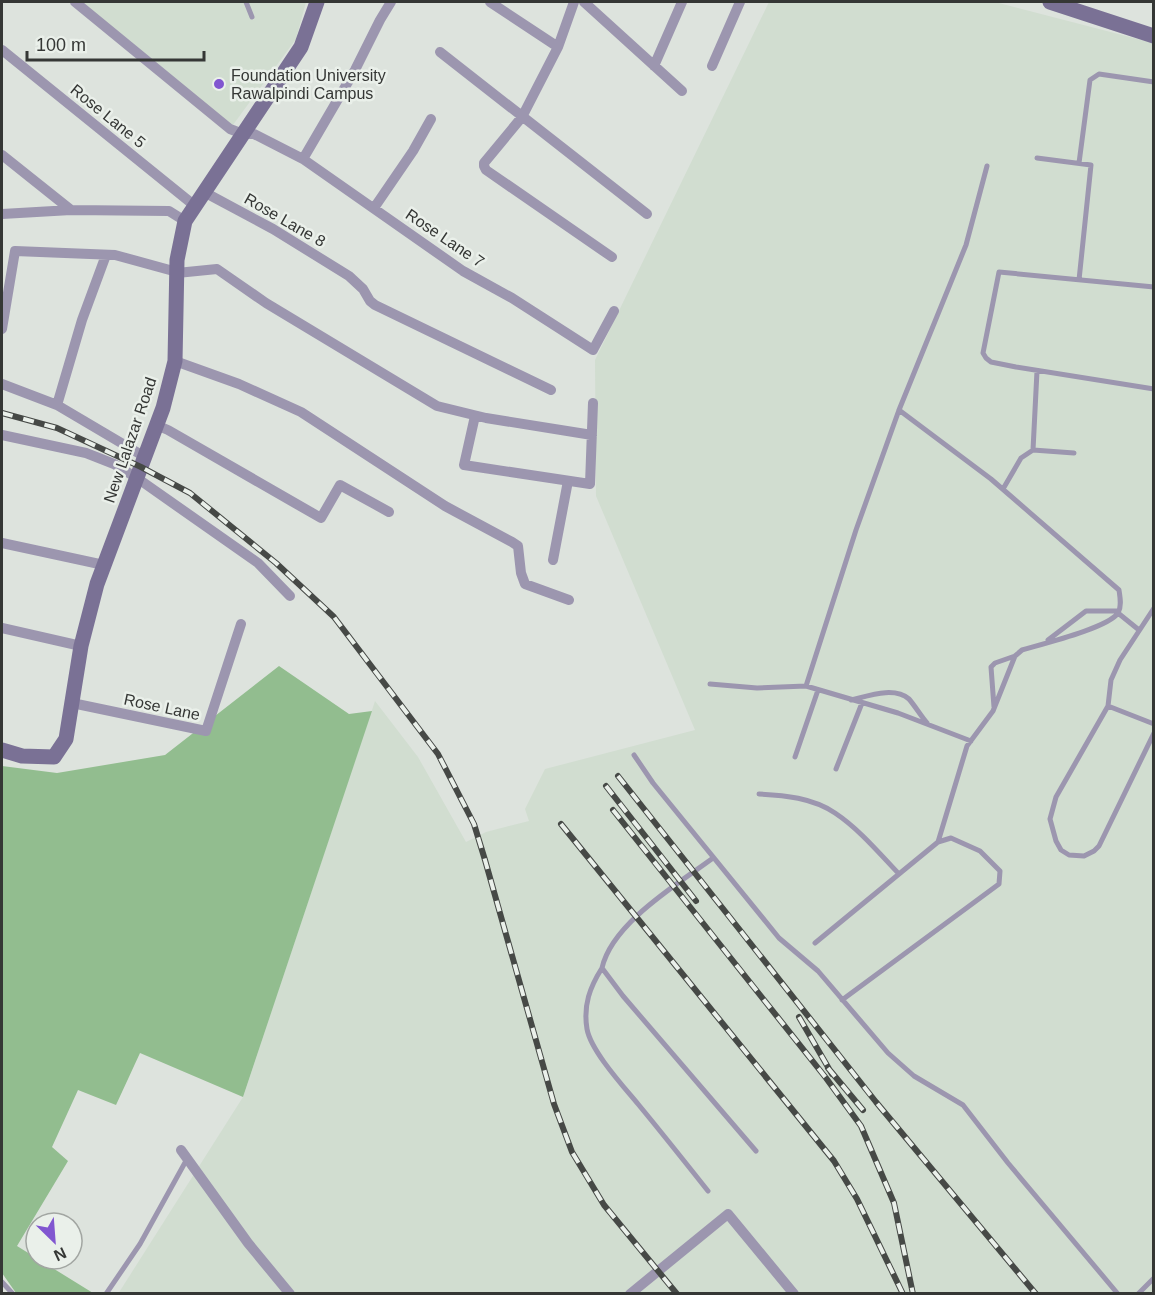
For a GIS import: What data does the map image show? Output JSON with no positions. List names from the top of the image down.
{
  "streets": {
    "street": [
      "Rose Lane 5",
      "Rose Lane 8",
      "Rose Lane 7",
      "New Lalazar Road",
      "Rose Lane"
    ]
  },
  "crossings": [
    ["Rose Lane 5", "New Lalazar Road"],
    ["Rose Lane 8", "New Lalazar Road"],
    ["Rose Lane 7", "New Lalazar Road"],
    ["New Lalazar Road", "Rose Lane"]
  ],
  "places": ["Foundation University Rawalpindi Campus"],
  "scale_bar": "100 m",
  "north": "bottom right"
}
